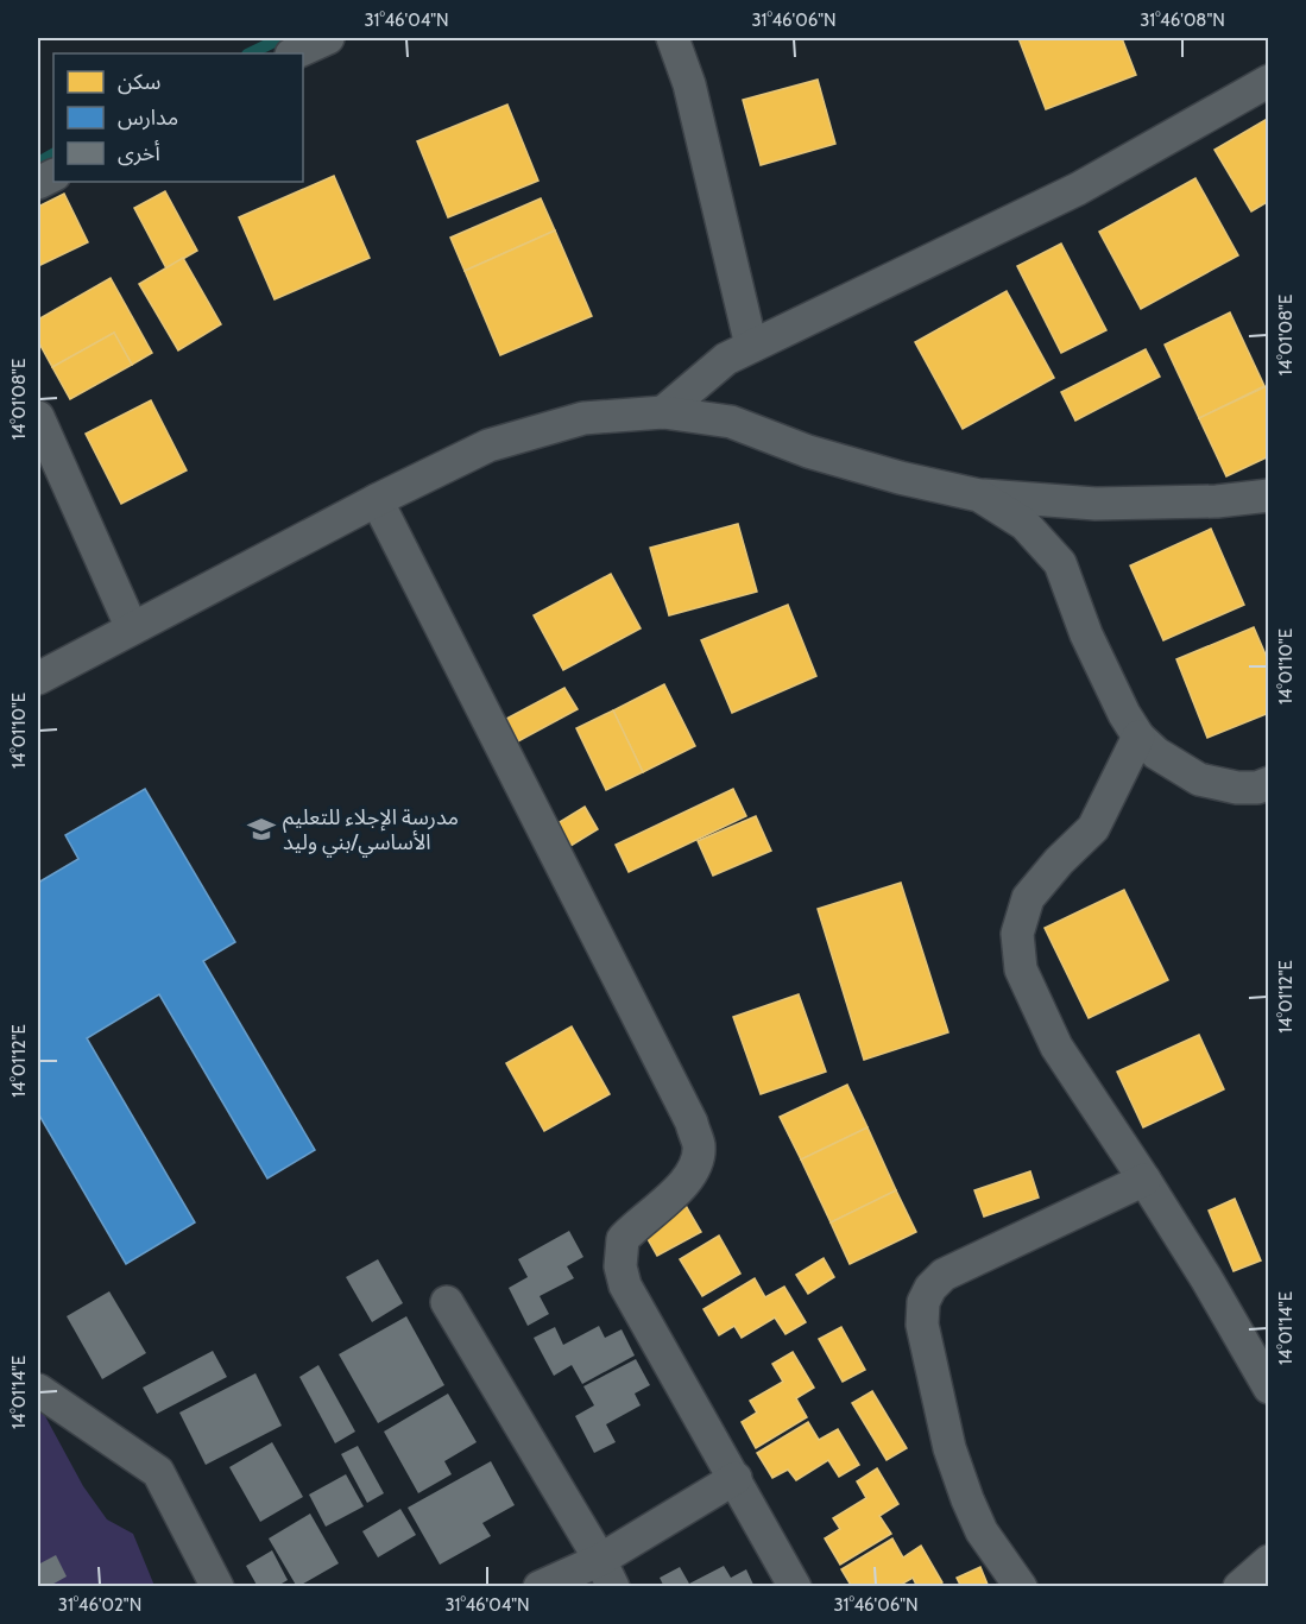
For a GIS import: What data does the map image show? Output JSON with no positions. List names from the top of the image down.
{
  "places": {
    "school or university": ["مدرسة الإجلاء للتعليم الأساسي/بني وليد"]
  },
  "legend": ["سكن", "مدارس", "أخرى"],
  "coordinates": [
    "31°46'04\"N",
    "31°46'06\"N",
    "31°46'08\"N",
    "14°01'08\"E",
    "14°01'10\"E",
    "14°01'12\"E",
    "14°01'14\"E",
    "31°46'02\"N"
  ]
}
